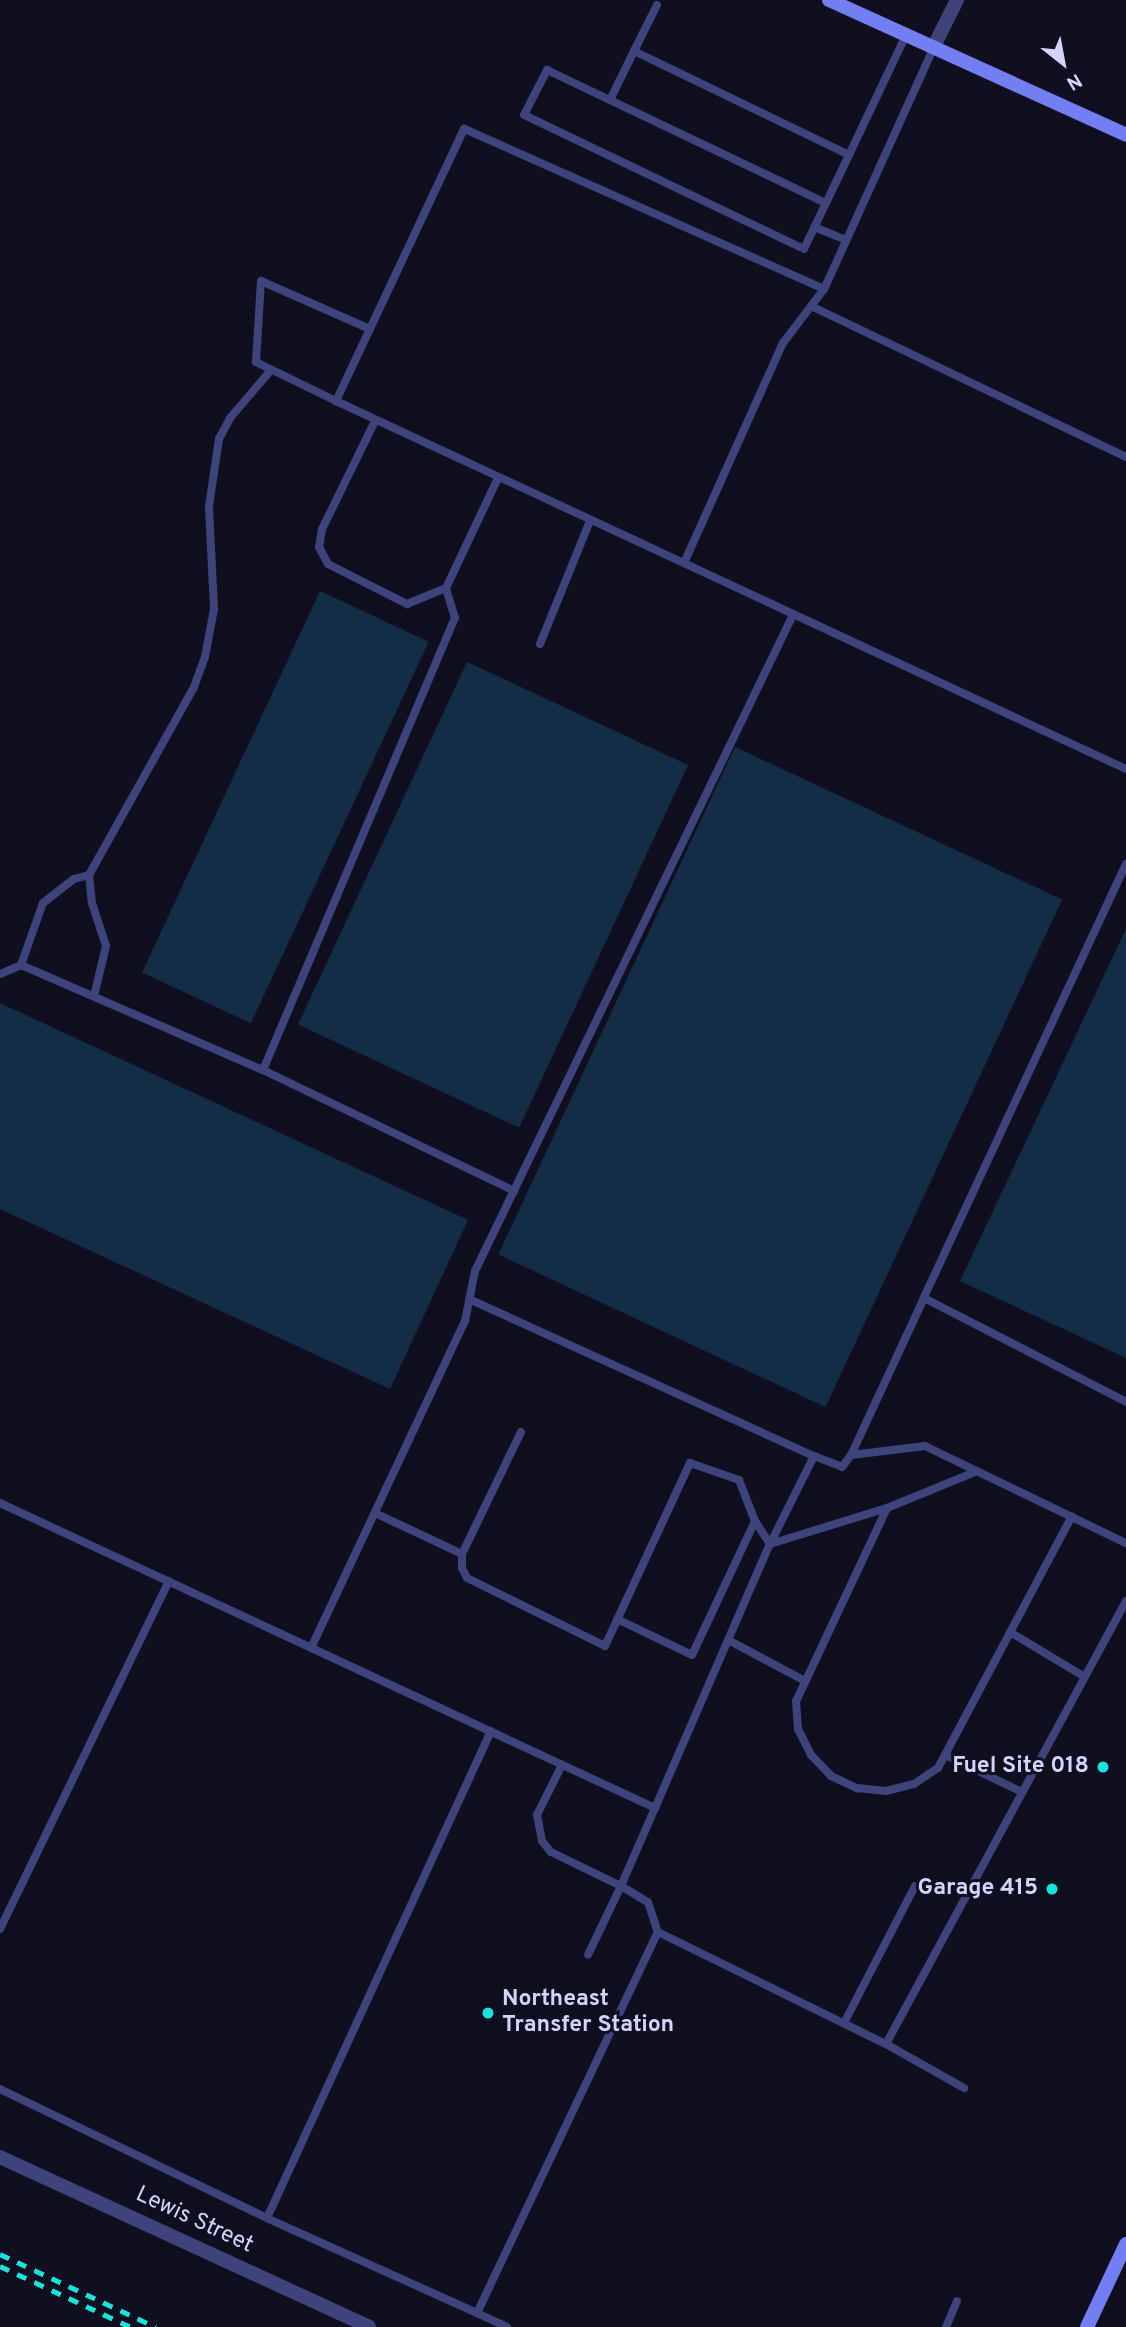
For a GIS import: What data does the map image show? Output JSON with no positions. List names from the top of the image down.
{
  "streets": {
    "street": ["Lewis Street"]
  },
  "places": ["Fuel Site 018", "Garage 415", "Northeast Transfer Station"],
  "north": "bottom right"
}
